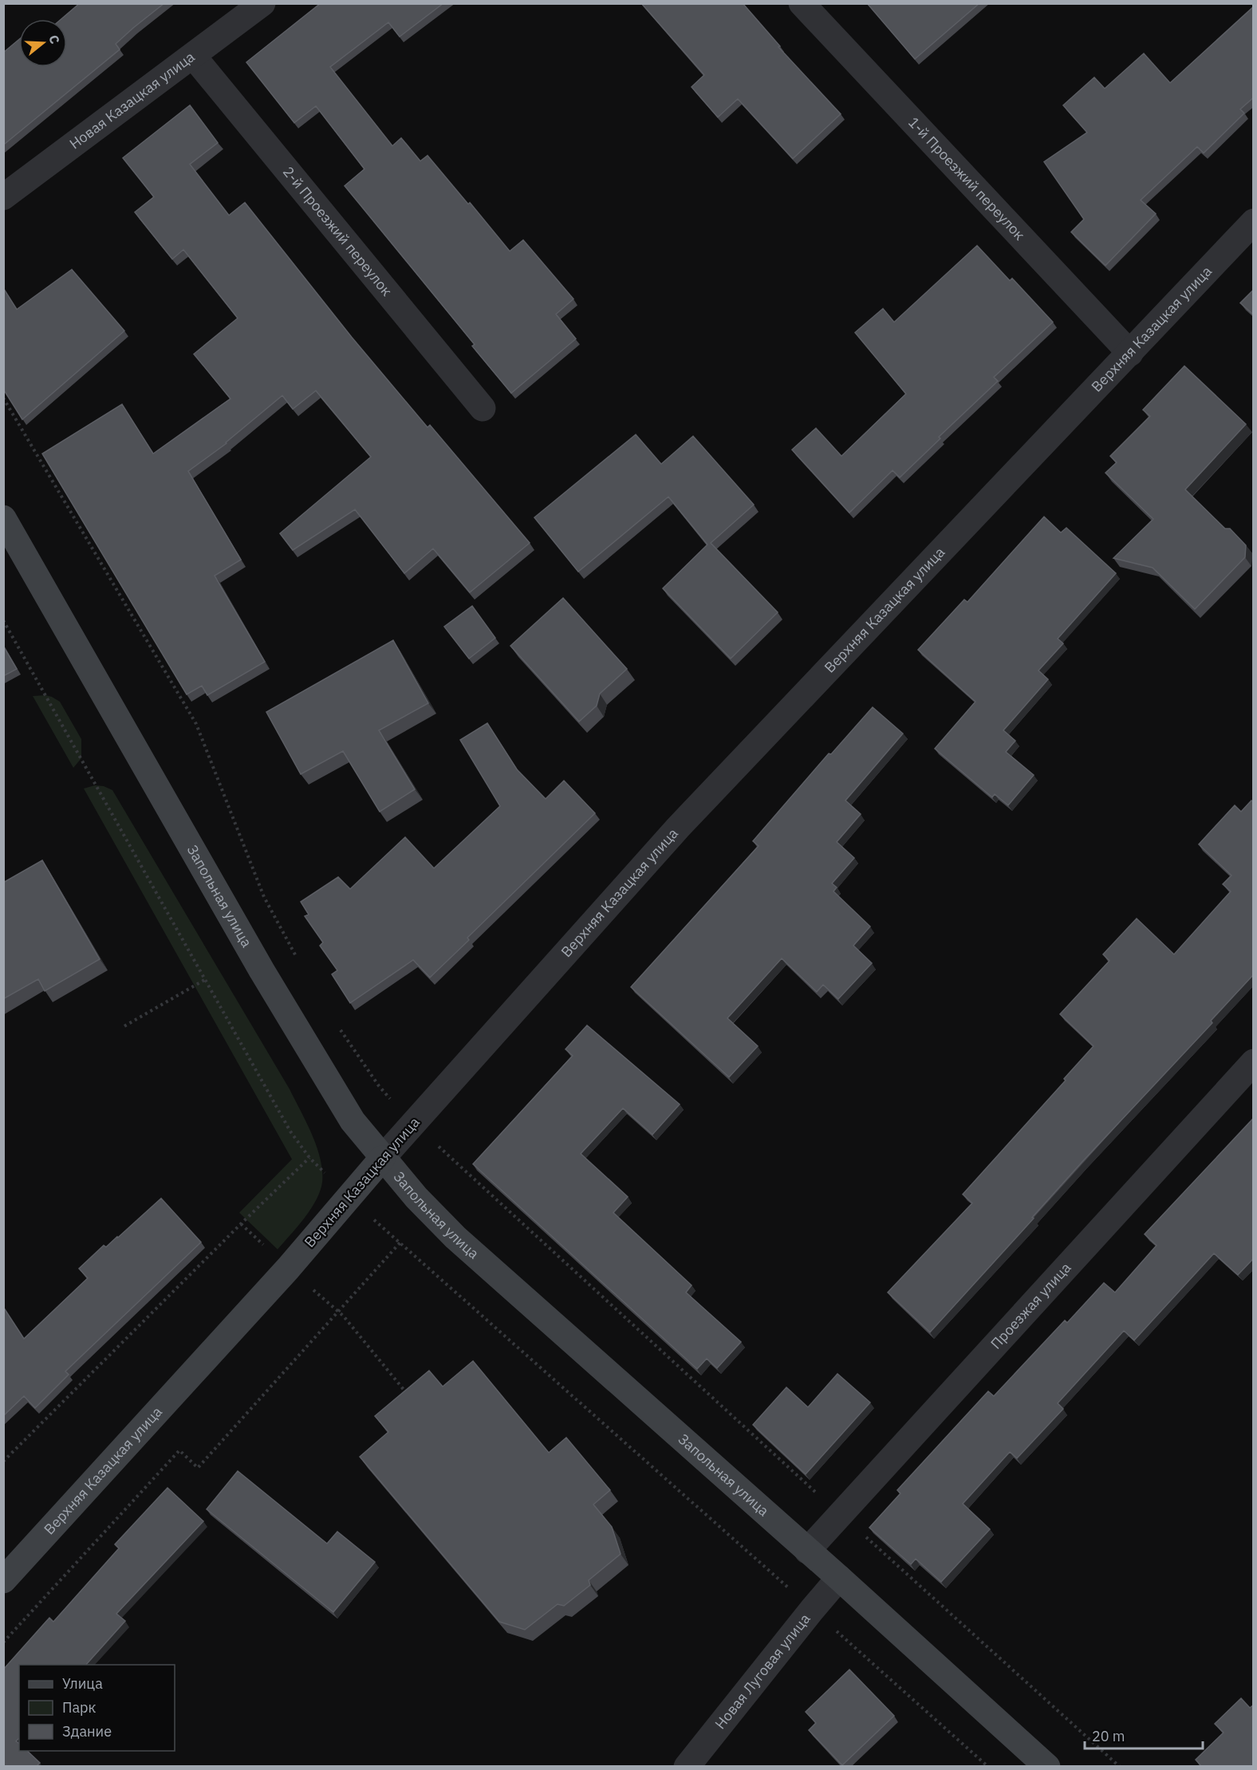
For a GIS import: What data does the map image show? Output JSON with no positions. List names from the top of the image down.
{
  "streets": {
    "main road": ["Верхняя Казацкая улица", "Запольная улица"],
    "street": [
      "Новая Казацкая улица",
      "1-й Проезжий переулок",
      "2-й Проезжий переулок",
      "Проезжая улица",
      "Новая Луговая улица"
    ]
  },
  "crossings": [
    ["Новая Казацкая улица", "2-й Проезжий переулок"],
    ["1-й Проезжий переулок", "Верхняя Казацкая улица"],
    ["Верхняя Казацкая улица", "Запольная улица"],
    ["Запольная улица", "Проезжая улица"],
    ["Запольная улица", "Новая Луговая улица"]
  ],
  "legend": ["Улица", "Парк", "Здание"],
  "scale_bar": "20 m",
  "north": "right"
}
